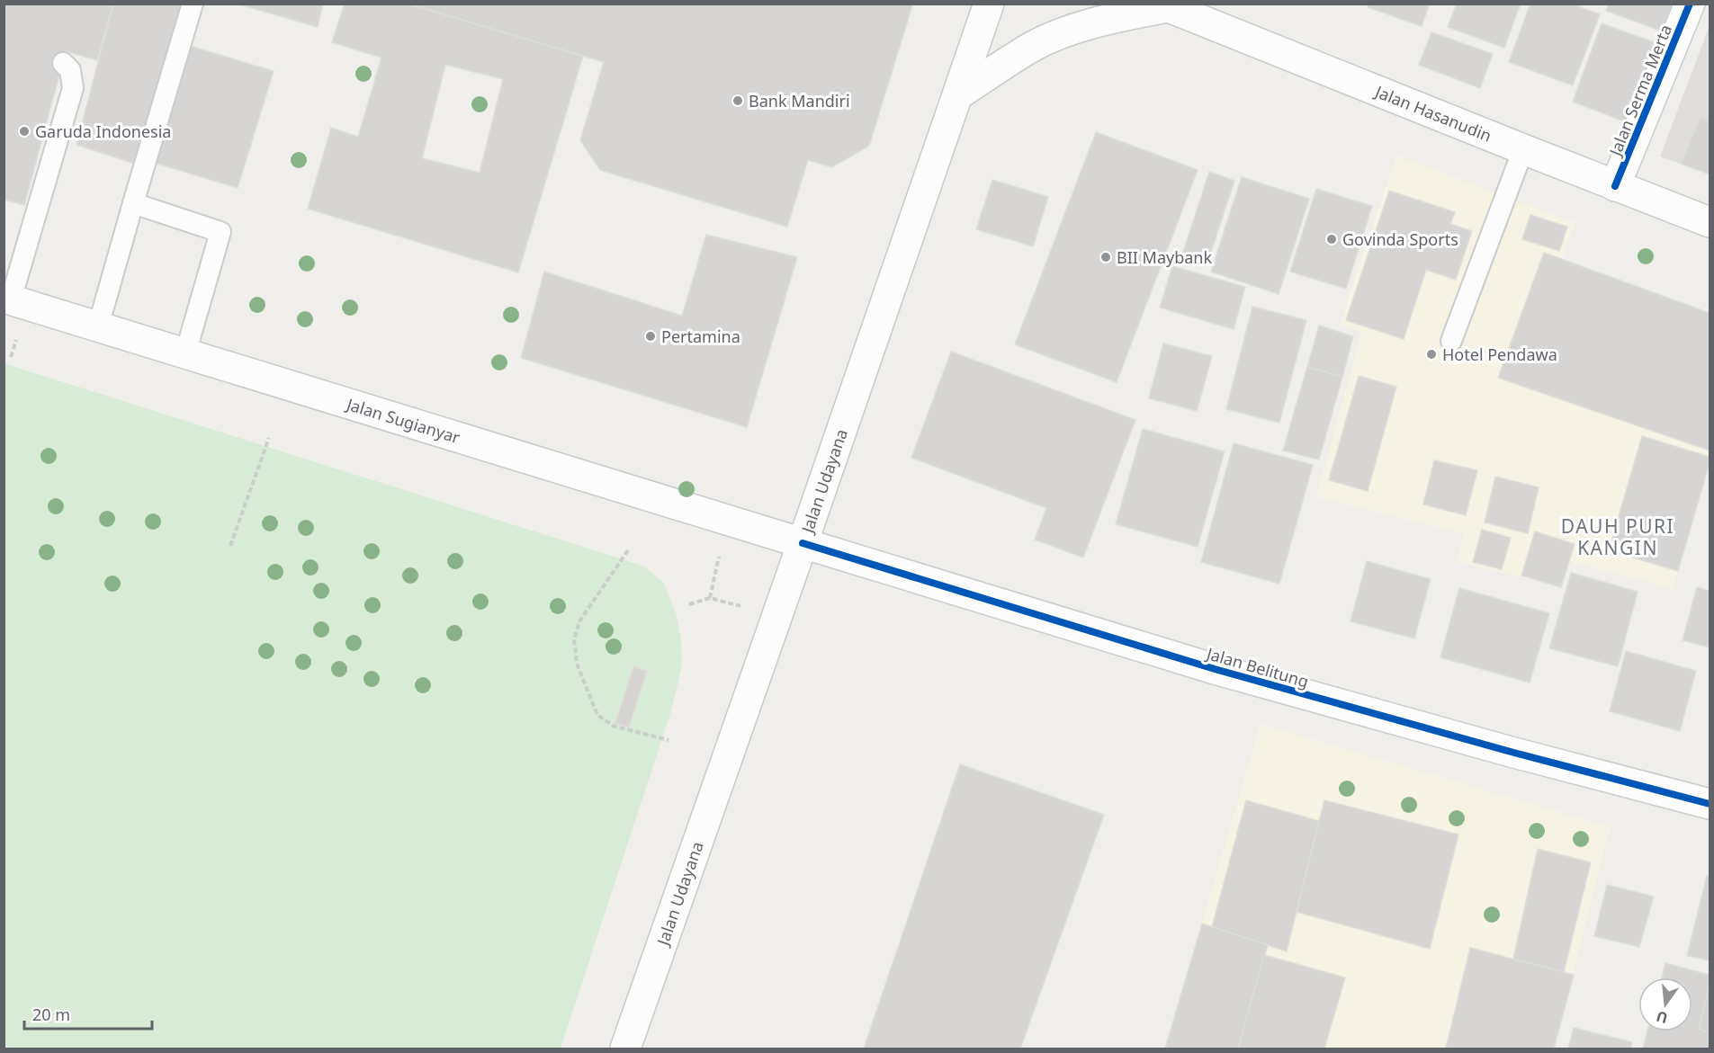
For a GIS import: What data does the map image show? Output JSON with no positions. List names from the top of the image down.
{
  "streets": {
    "main road": [
      "Jalan Serma Merta",
      "Jalan Hasanudin",
      "Jalan Sugianyar",
      "Jalan Udayana",
      "Jalan Belitung"
    ]
  },
  "crossings": [
    ["Jalan Serma Merta", "Jalan Hasanudin"],
    ["Jalan Sugianyar", "Jalan Udayana"],
    ["Jalan Sugianyar", "Jalan Belitung"],
    ["Jalan Udayana", "Jalan Belitung"]
  ],
  "districts": ["DAUH PURI KANGIN"],
  "places": [
    "Bank Mandiri",
    "Garuda Indonesia",
    "Govinda Sports",
    "BII Maybank",
    "Pertamina",
    "Hotel Pendawa"
  ],
  "scale_bar": "20 m",
  "north": "bottom"
}
